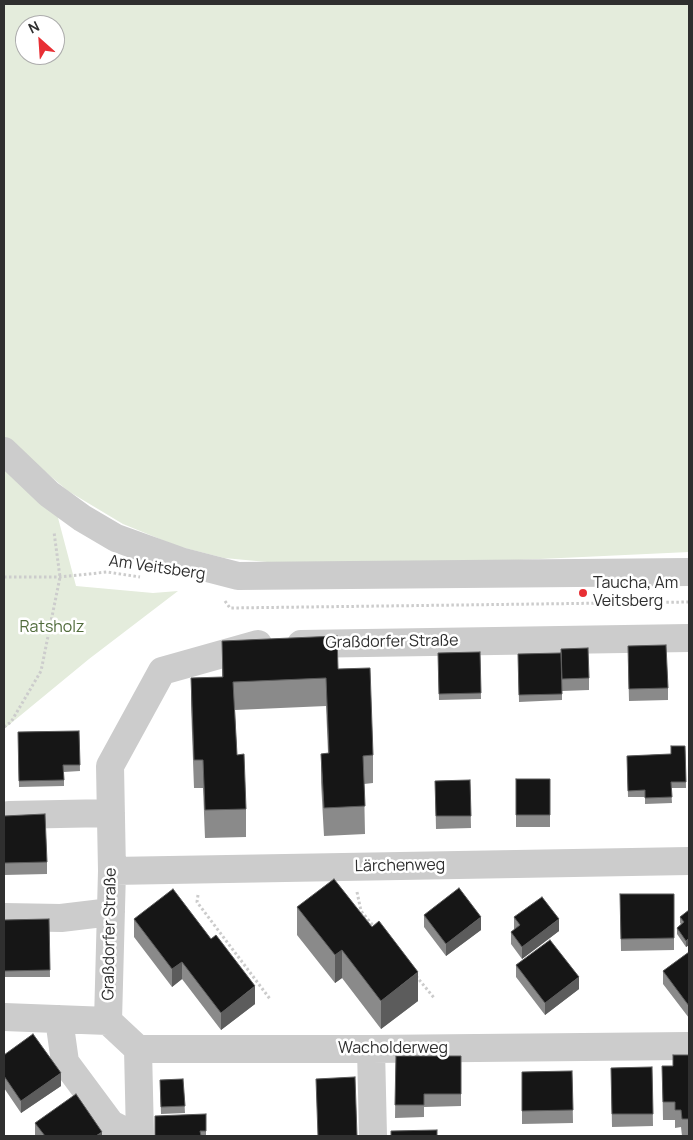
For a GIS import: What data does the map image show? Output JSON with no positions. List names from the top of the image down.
{
  "streets": {
    "street": ["Graßdorfer Straße", "Lärchenweg", "Wacholderweg"],
    "path": ["Am Veitsberg"]
  },
  "crossings": [
    ["Graßdorfer Straße", "Lärchenweg"]
  ],
  "parks": ["Ratsholz"],
  "places": ["Taucha, Am Veitsberg"],
  "north": "top left"
}
